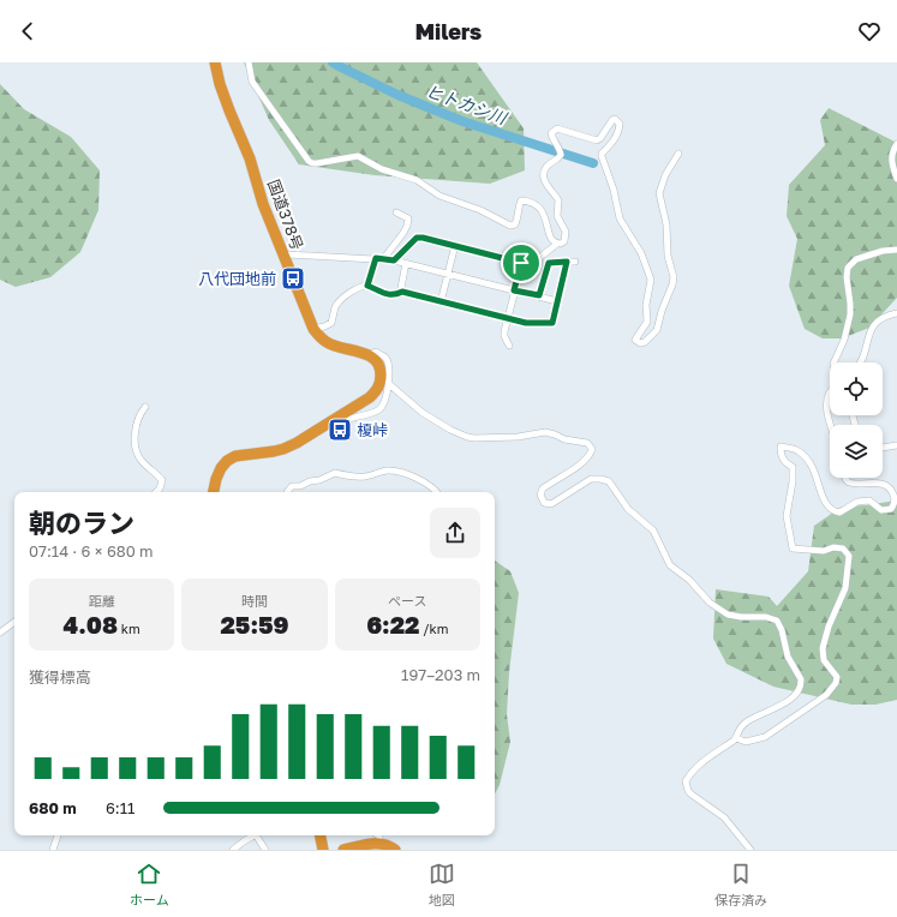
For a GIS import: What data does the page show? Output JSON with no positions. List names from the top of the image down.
{
  "streets": {
    "highway": ["国道378号"]
  },
  "water": ["ヒトカシ川"],
  "places": {
    "bus stop": ["八代団地前", "榎峠"]
  },
  "page": {
    "header": "Milers",
    "heading": ["朝のラン", "07:14 · 6 × 680 m"],
    "stats": [
      ["距離", "4.08 km"],
      ["時間", "25:59"],
      ["ペース", "6:22 /km"]
    ],
    "chart": ["獲得標高", "197–203 m"],
    "list": [
      {
        "name": "680 m",
        "note": "6:11"
      }
    ],
    "tabs": ["ホーム", "地図", "保存済み"]
  }
}
